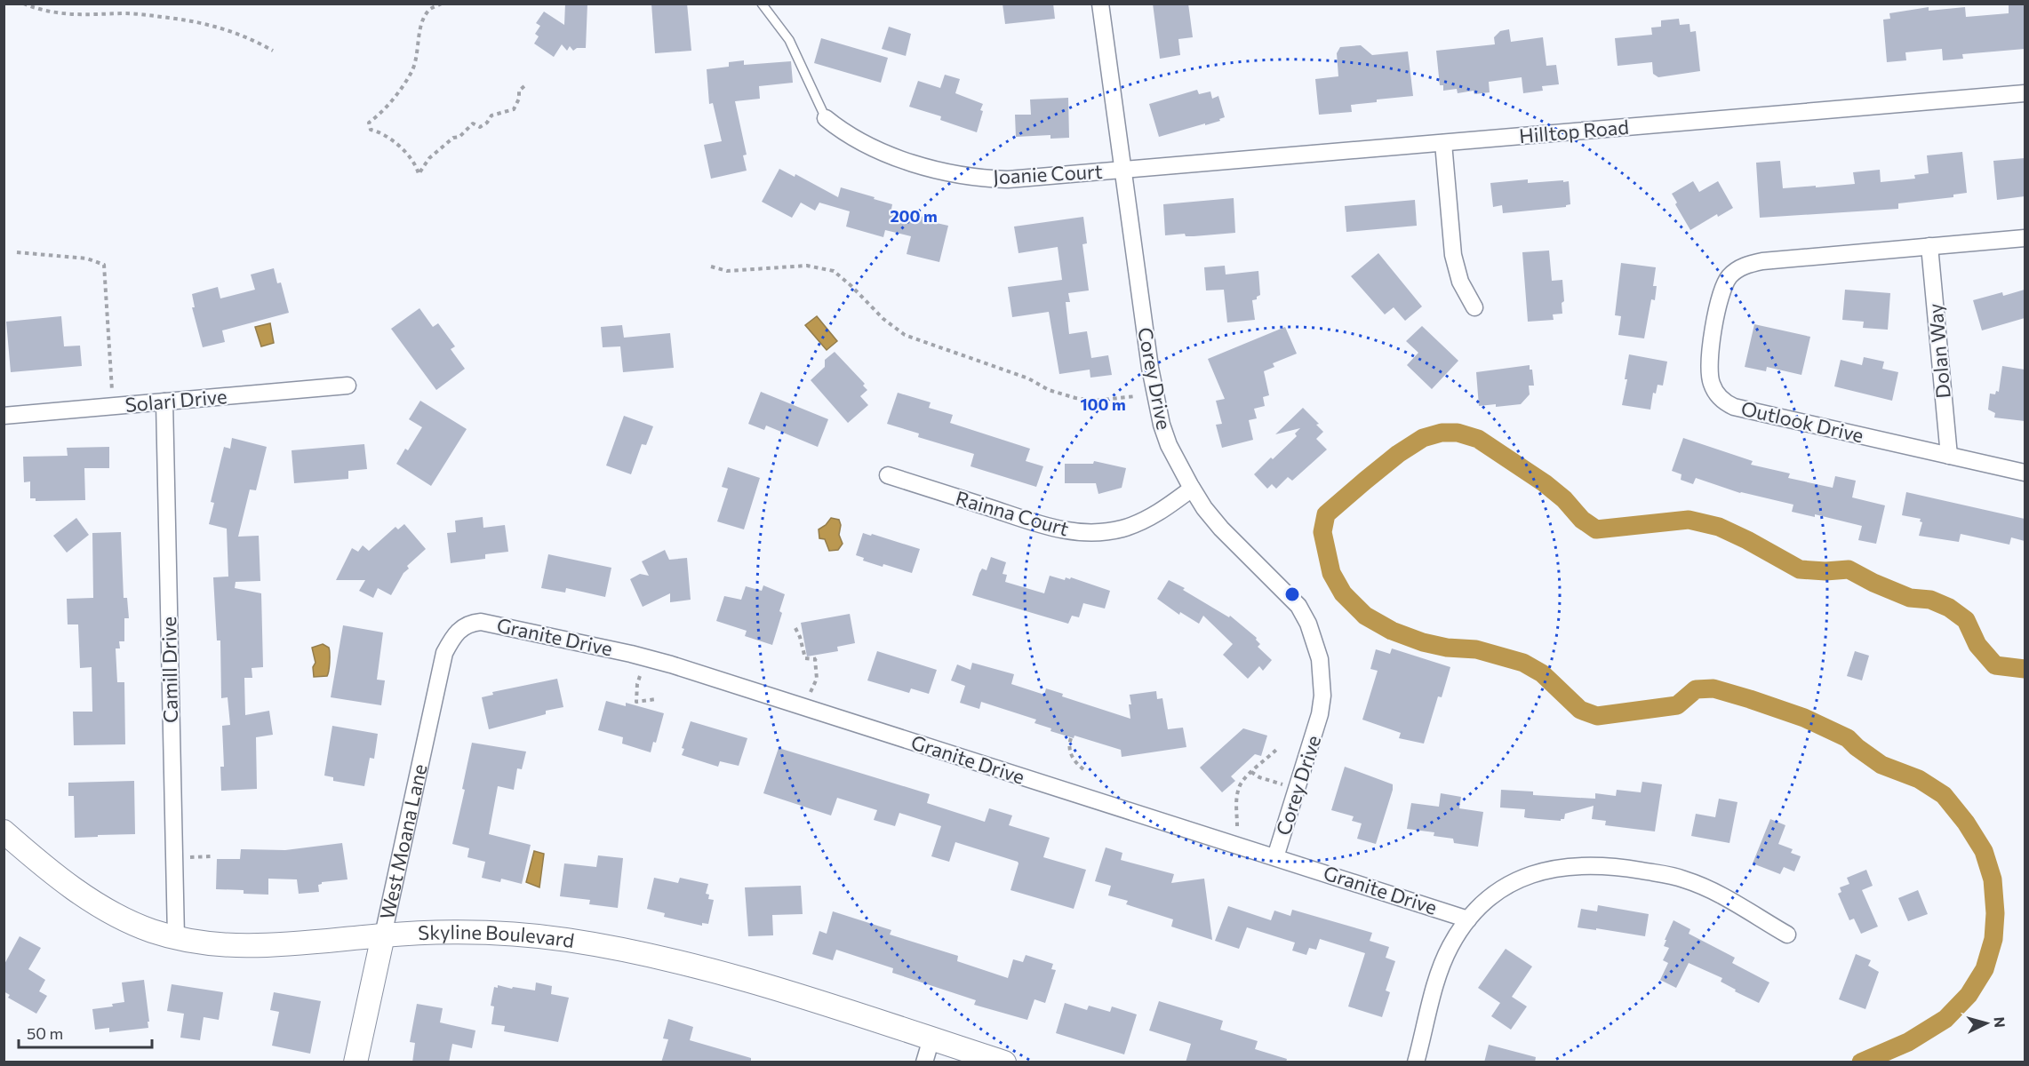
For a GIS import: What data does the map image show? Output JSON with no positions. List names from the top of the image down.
{
  "streets": {
    "street": [
      "Hilltop Road",
      "Joanie Court",
      "Dolan Way",
      "Corey Drive",
      "Solari Drive",
      "Outlook Drive",
      "Rainna Court",
      "Granite Drive",
      "Camill Drive",
      "West Moana Lane",
      "Skyline Boulevard"
    ]
  },
  "crossings": [
    ["Hilltop Road", "Joanie Court"],
    ["Hilltop Road", "Corey Drive"],
    ["Joanie Court", "Corey Drive"],
    ["Dolan Way", "Outlook Drive"],
    ["Corey Drive", "Rainna Court"],
    ["Corey Drive", "Granite Drive"],
    ["Solari Drive", "Camill Drive"],
    ["Granite Drive", "West Moana Lane"],
    ["Camill Drive", "Skyline Boulevard"],
    ["West Moana Lane", "Skyline Boulevard"]
  ],
  "scale_bar": "50 m",
  "north": "right",
  "rings": ["200 m", "100 m"]
}
